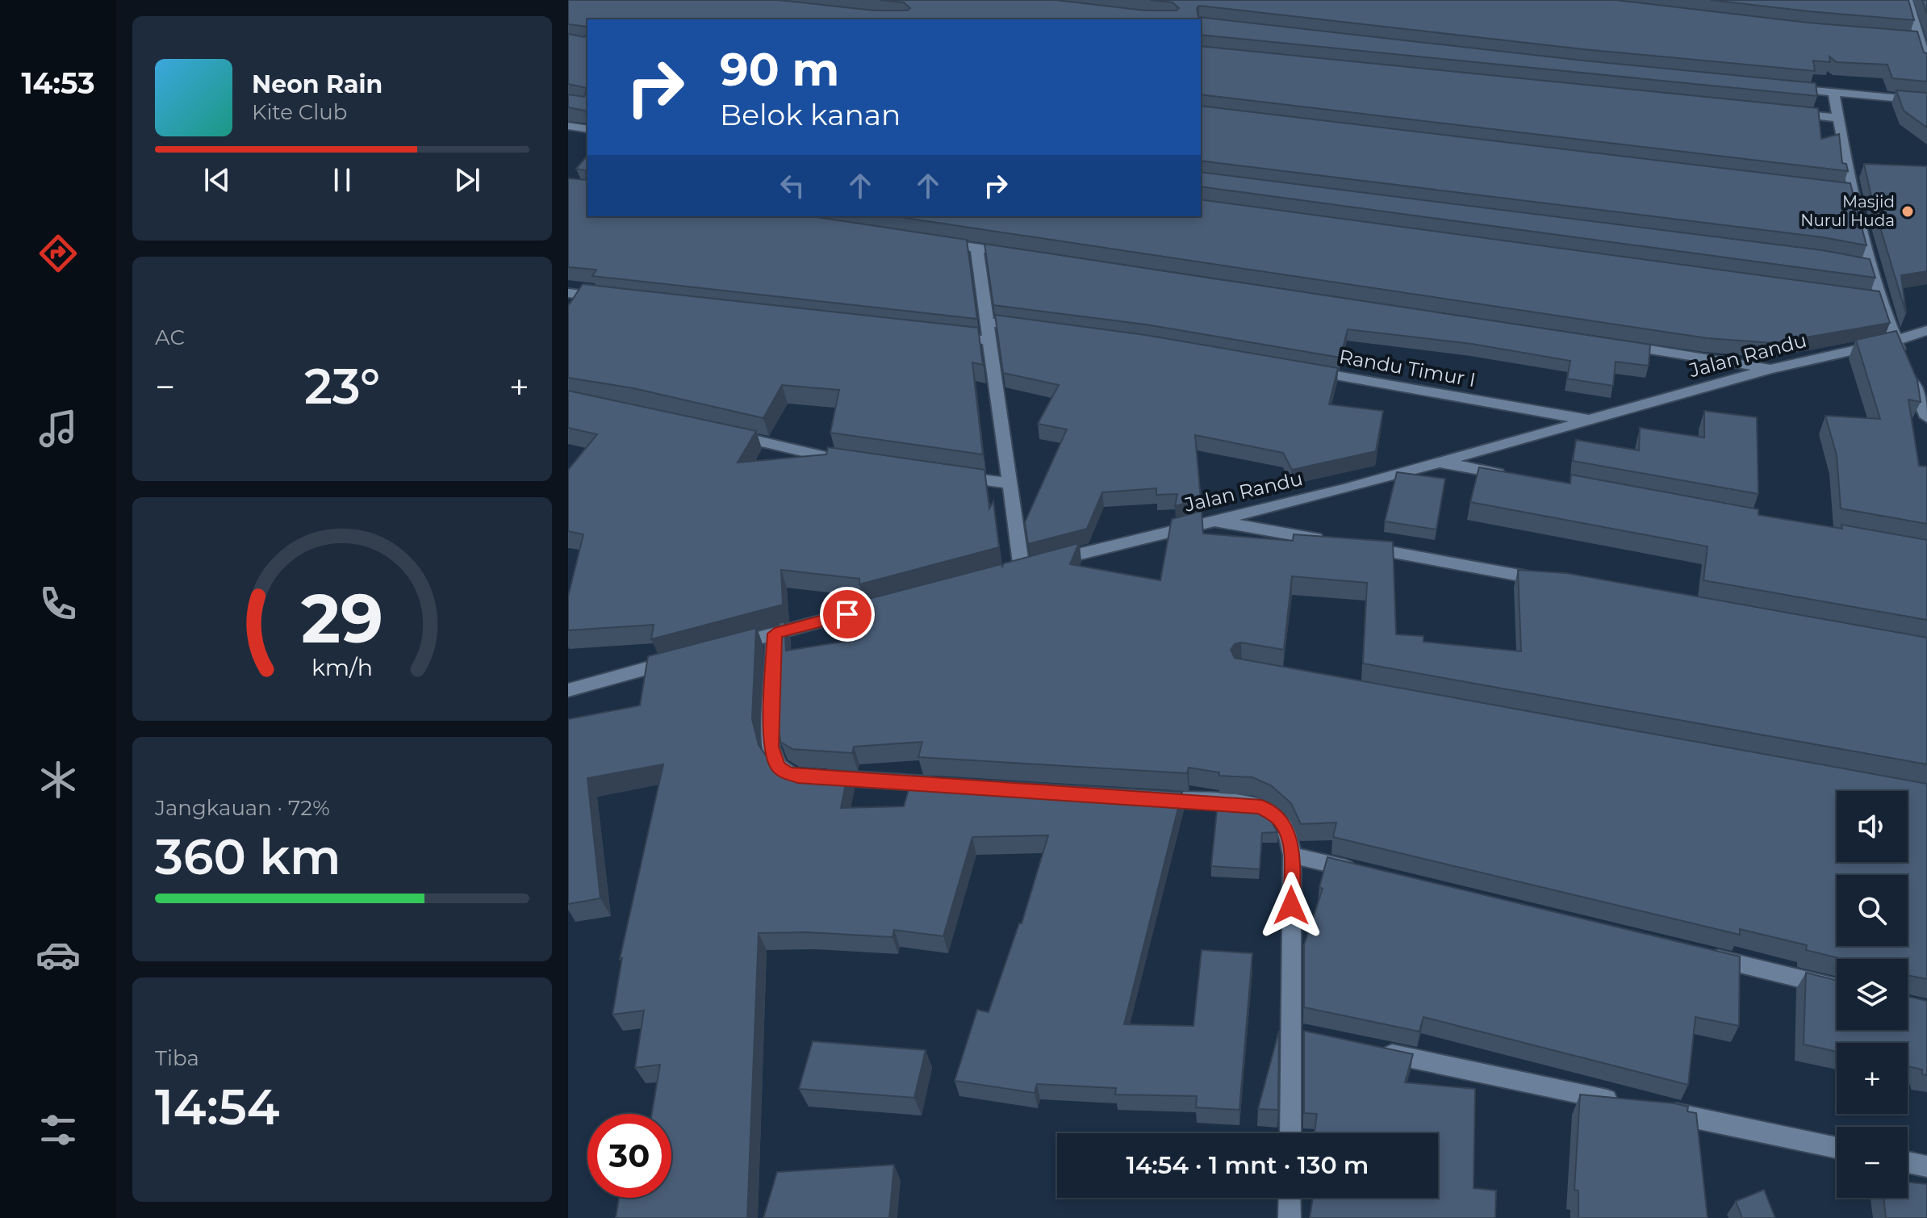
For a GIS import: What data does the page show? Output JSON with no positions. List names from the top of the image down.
{
  "streets": {
    "street": ["Jalan Randu", "Randu Timur I"]
  },
  "crossings": [
    ["Jalan Randu", "Randu Timur I"]
  ],
  "places": ["Masjid Nurul Huda"],
  "page": {
    "tabs": "14:53",
    "turn": ["90 m", "Belok kanan"],
    "song": ["Neon Rain", "Kite Club"],
    "tile": [
      "AC",
      ["Jangkauan · 72%", "360 km"],
      ["Tiba", "14:54"]
    ],
    "heat": ["−", "23°", "+"],
    "map_buttons": ["+", "−"],
    "limit": "30",
    "trip": "14:54 · 1 mnt · 130 m",
    "gauge": ["29", "km/h"]
  }
}
